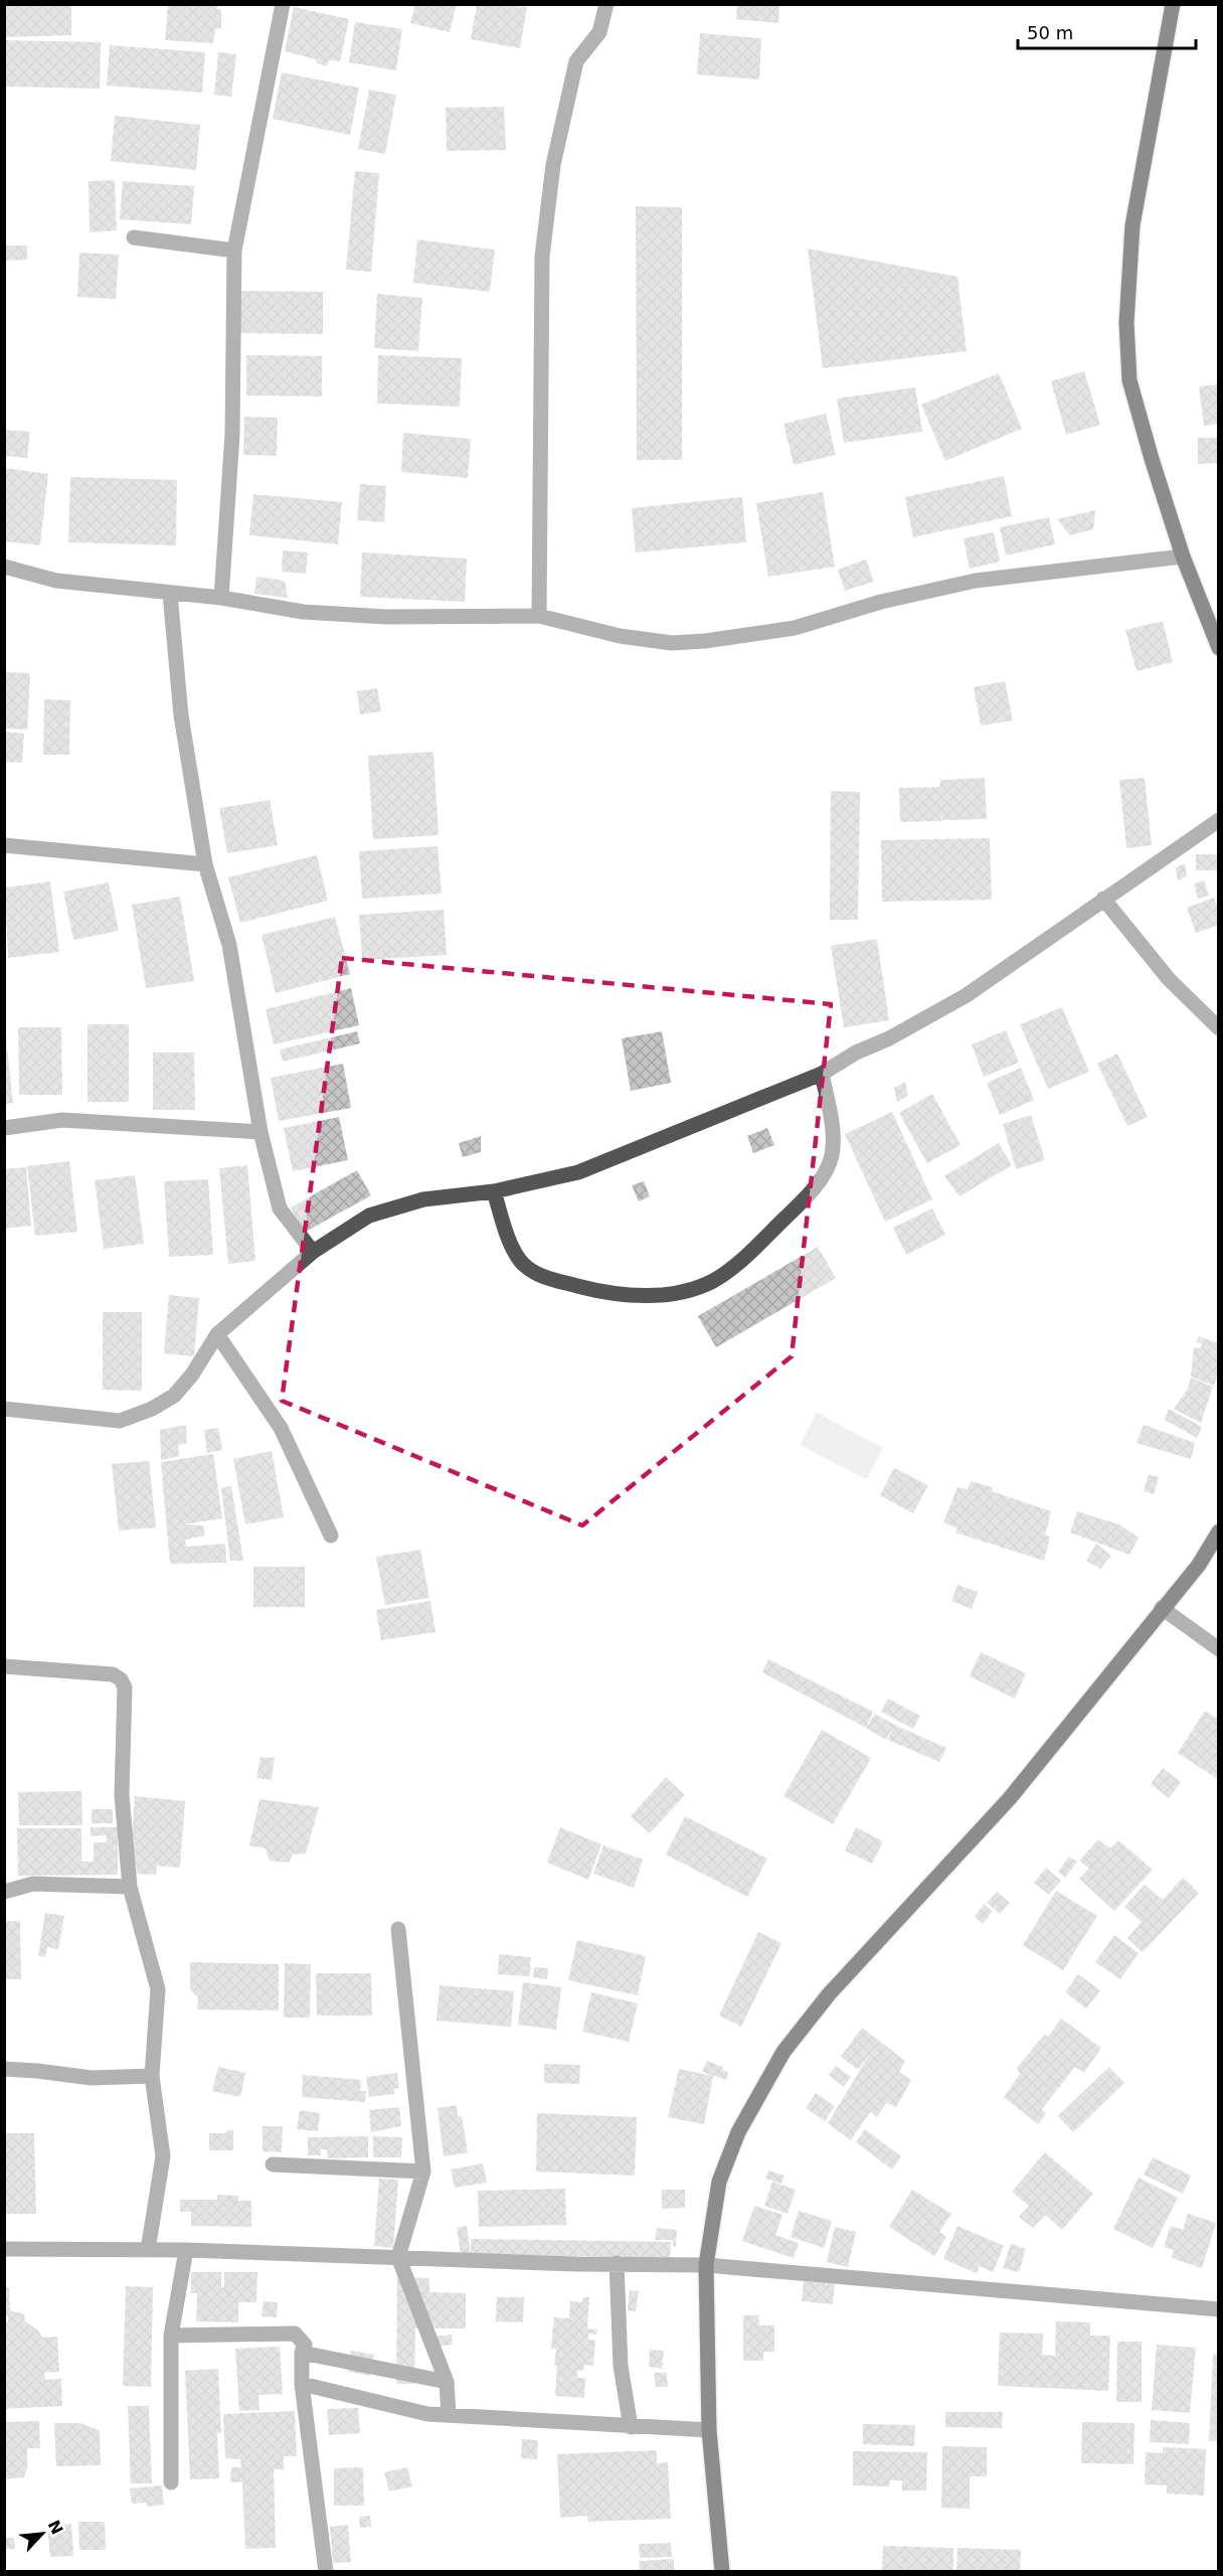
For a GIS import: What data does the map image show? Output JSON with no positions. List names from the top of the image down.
{
  "scale_bar": "50 m",
  "north": "top right"
}
